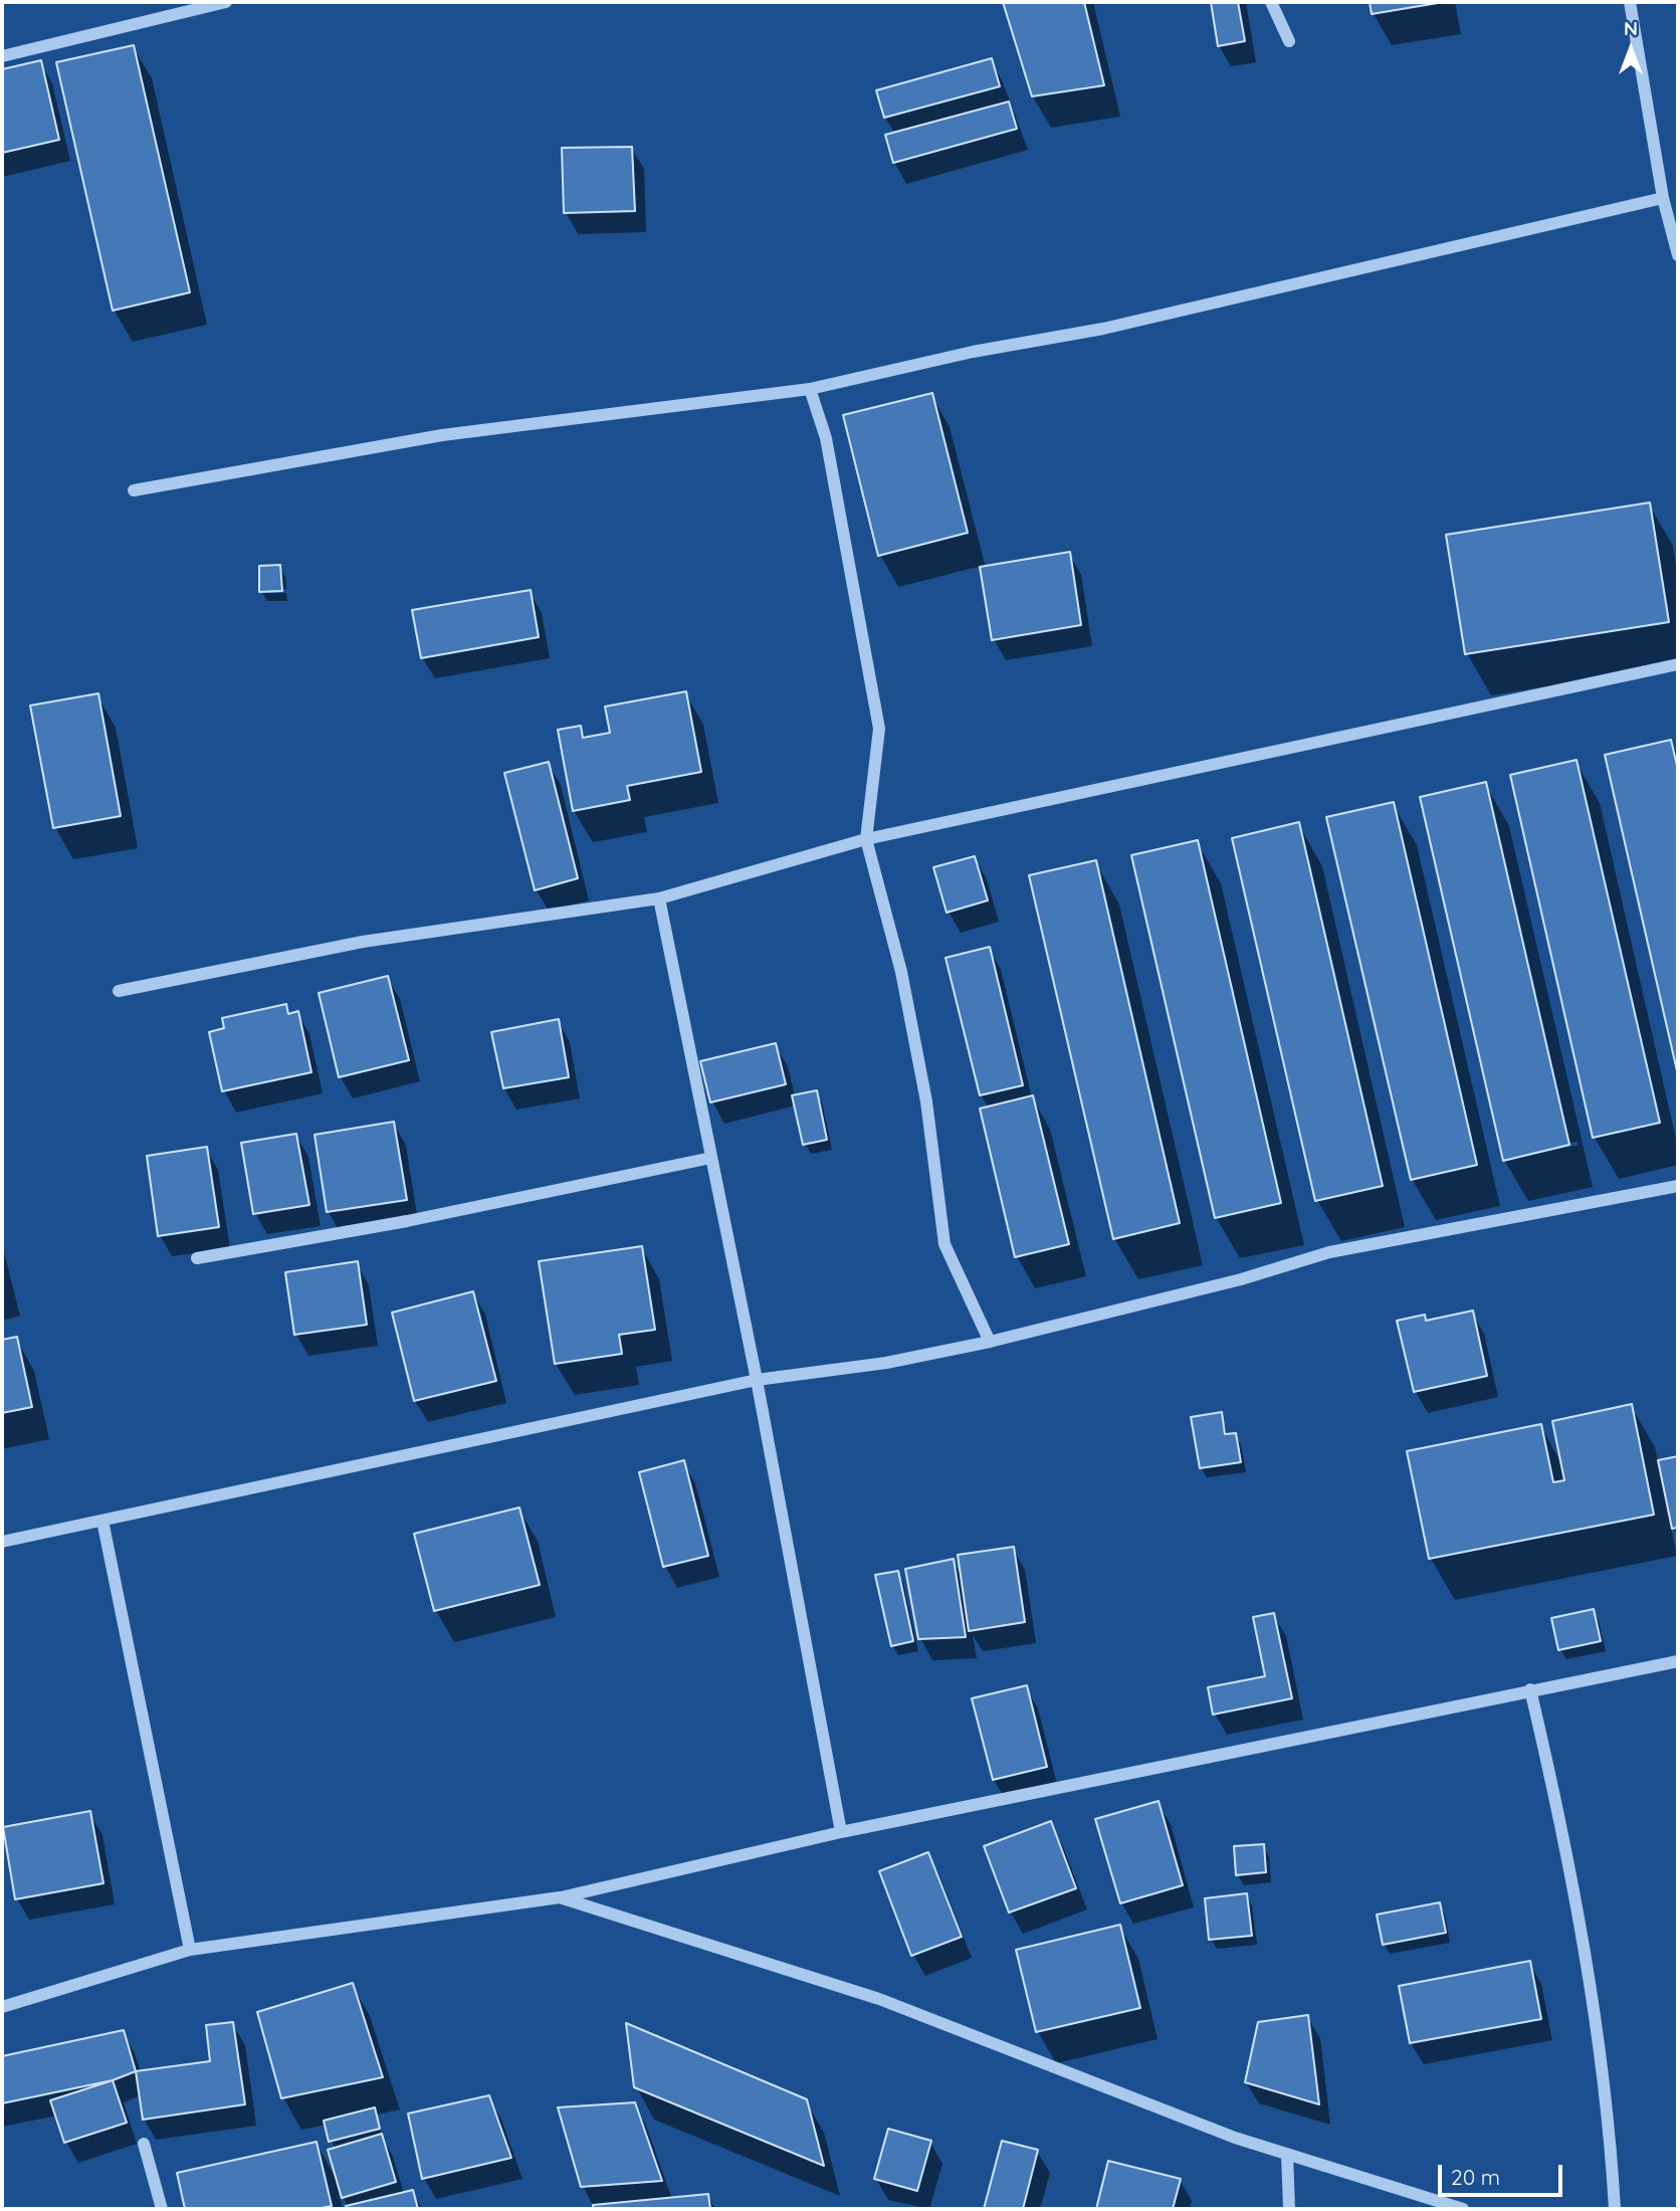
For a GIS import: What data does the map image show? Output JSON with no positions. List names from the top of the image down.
{
  "scale_bar": "20 m",
  "north": "top"
}
